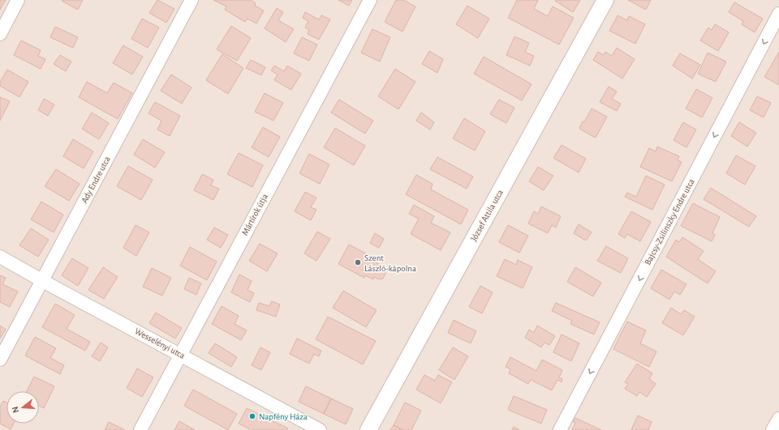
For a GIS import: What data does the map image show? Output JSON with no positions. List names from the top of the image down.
{
  "streets": {
    "street": [
      "Ady Endre utca",
      "Mártírok útja",
      "József Attila utca",
      "Bajcsy-Zsilinszky Endre utca",
      "Wesselényi utca"
    ]
  },
  "crossings": [
    ["Ady Endre utca", "Wesselényi utca"],
    ["Mártírok útja", "Wesselényi utca"]
  ],
  "one_way": ["Bajcsy-Zsilinszky Endre utca"],
  "places": ["Szent László-kápolna", "Napfény Háza"],
  "north": "left"
}
